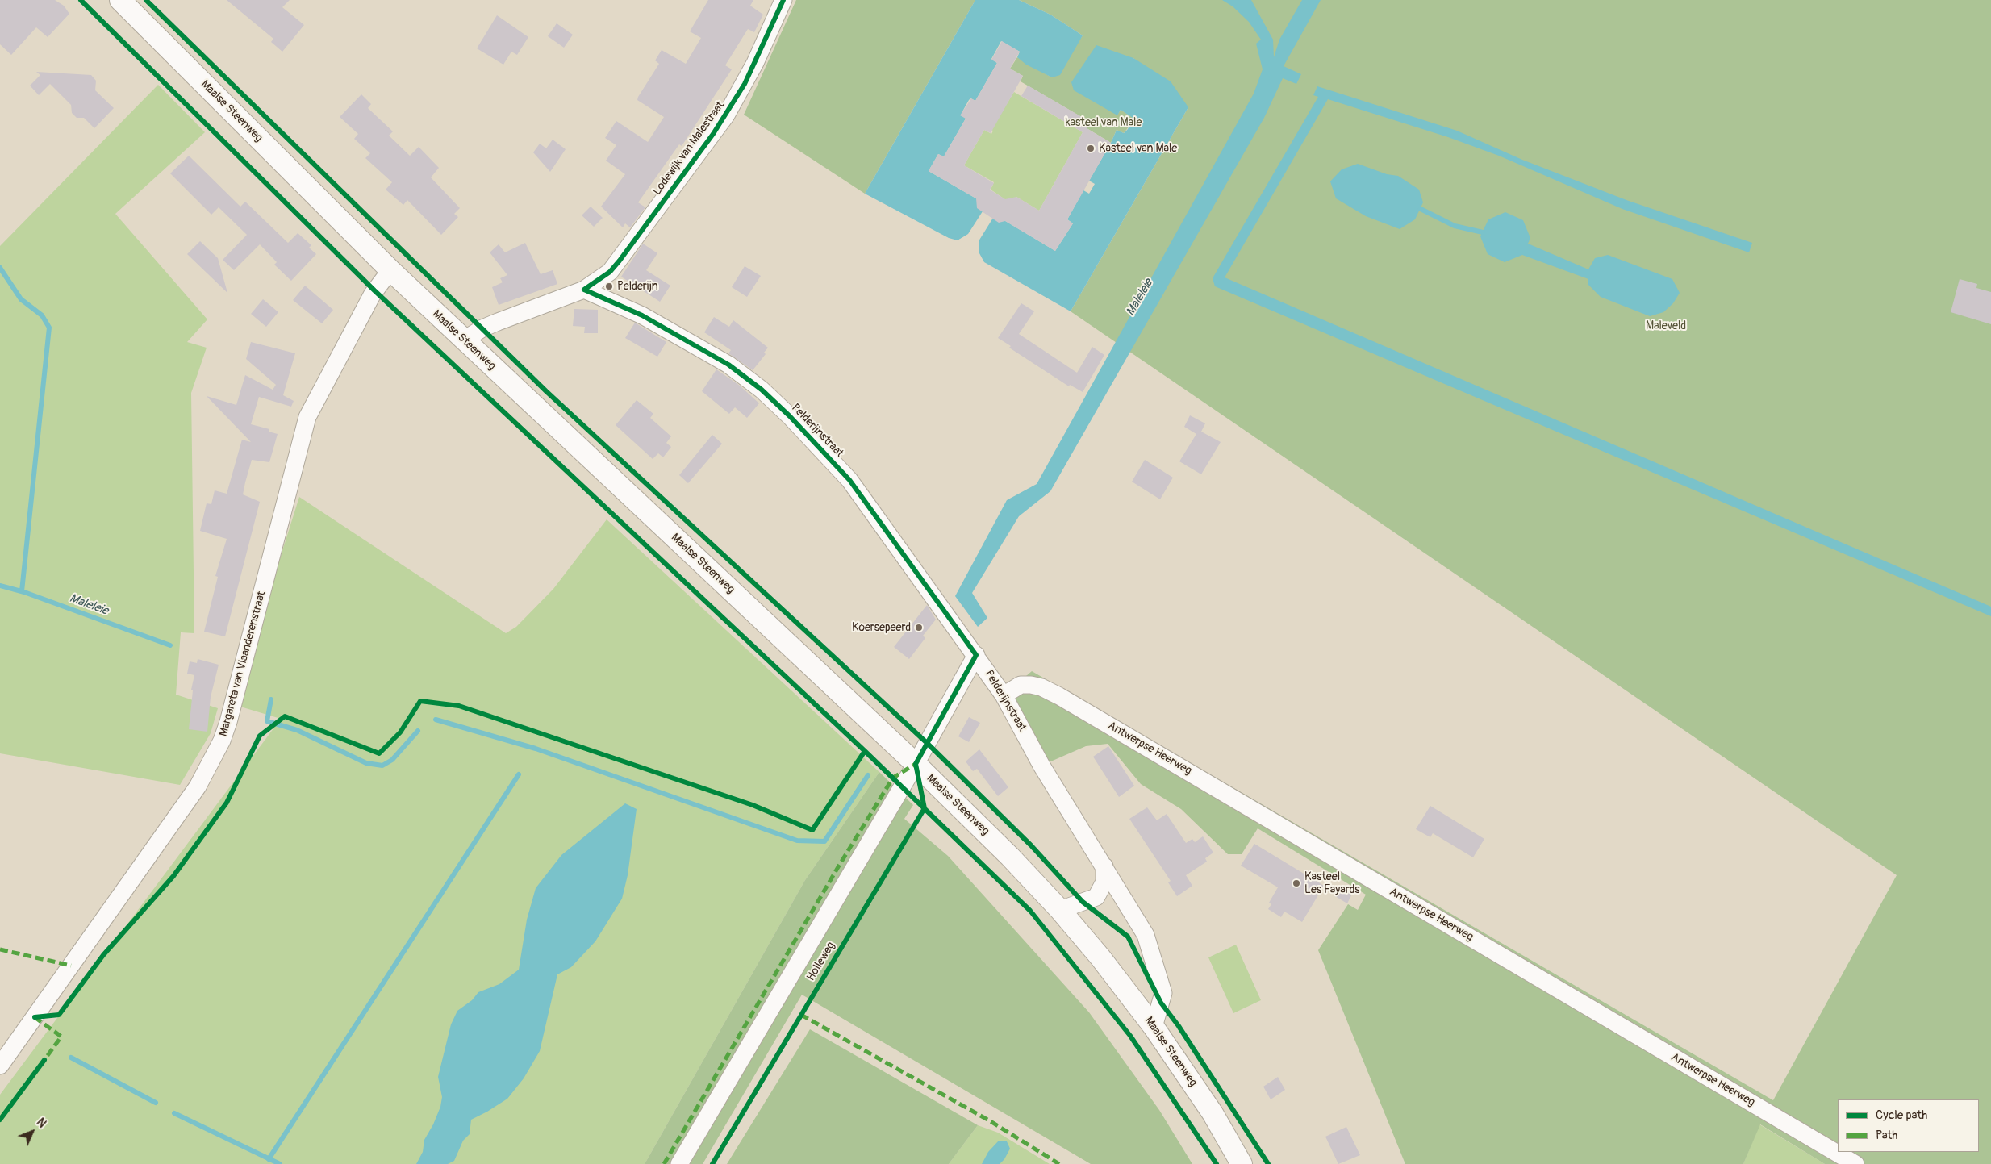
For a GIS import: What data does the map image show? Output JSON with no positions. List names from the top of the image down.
{
  "streets": {
    "main road": ["Maalse Steenweg"],
    "street": [
      "Lodewijk van Malestraat",
      "Pelderijnstraat",
      "Margareta van Vlaanderenstraat",
      "Antwerpse Heerweg",
      "Holleweg"
    ]
  },
  "crossings": [
    ["Maalse Steenweg", "Pelderijnstraat"],
    ["Maalse Steenweg", "Margareta van Vlaanderenstraat"],
    ["Maalse Steenweg", "Holleweg"],
    ["Lodewijk van Malestraat", "Pelderijnstraat"],
    ["Pelderijnstraat", "Antwerpse Heerweg"],
    ["Pelderijnstraat", "Holleweg"]
  ],
  "water": ["Maleleie"],
  "parks": ["kasteel van Male", "Maleveld"],
  "places": [
    "Kasteel van Male",
    "Pelderijn",
    "Koersepeerd",
    "Kasteel Les Fayards"
  ],
  "legend": ["Cycle path", "Path"],
  "north": "top right"
}
